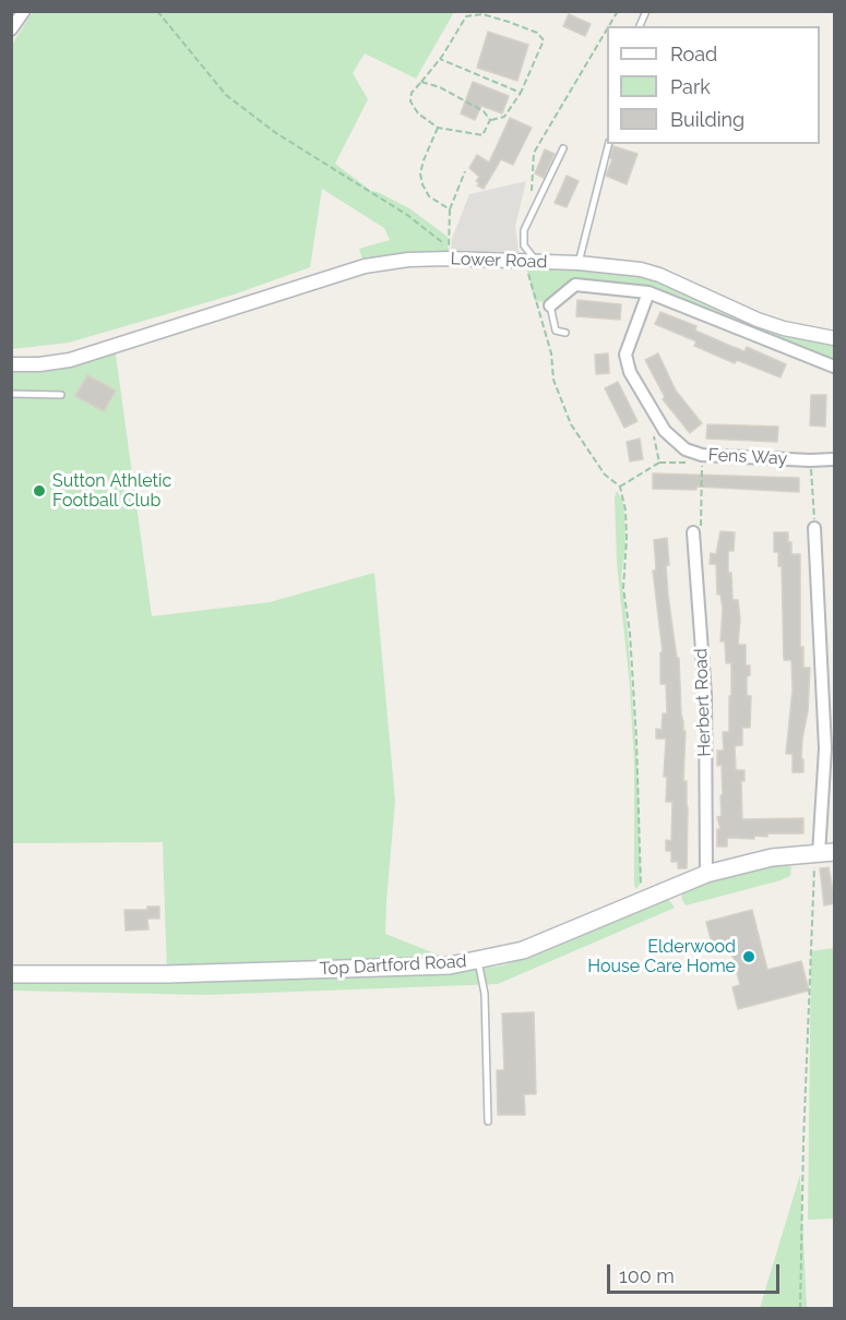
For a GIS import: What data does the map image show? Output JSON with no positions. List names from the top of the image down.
{
  "streets": {
    "main road": ["Top Dartford Road"],
    "street": ["Lower Road", "Fens Way", "Herbert Road"]
  },
  "crossings": [
    ["Herbert Road", "Top Dartford Road"]
  ],
  "places": ["Sutton Athletic Football Club", "Elderwood House Care Home"],
  "legend": ["Road", "Park", "Building"],
  "scale_bar": "100 m"
}
